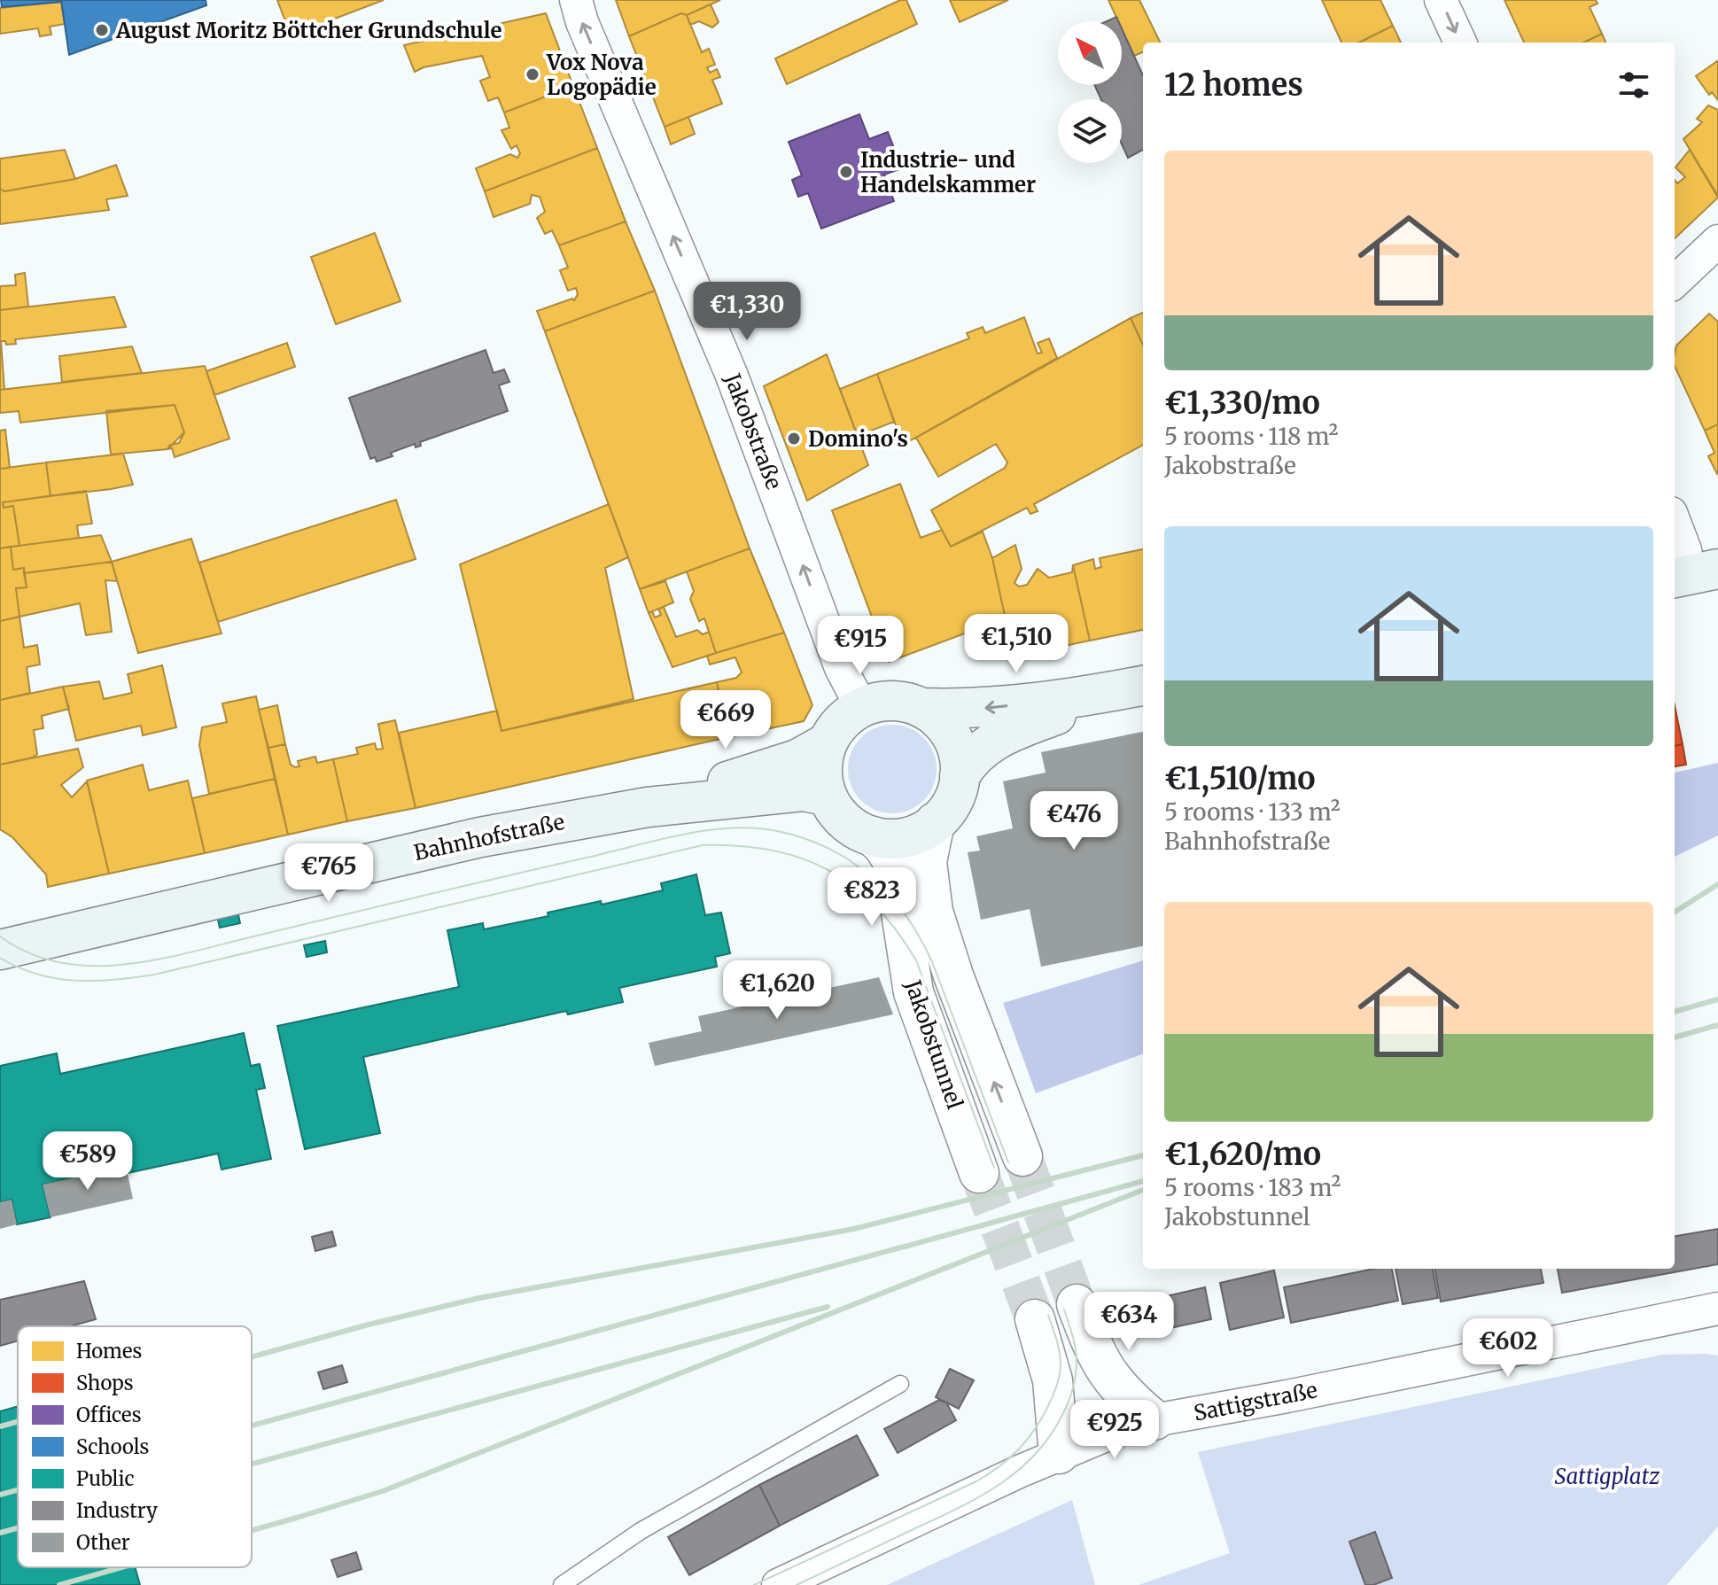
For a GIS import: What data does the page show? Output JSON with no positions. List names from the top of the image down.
{
  "streets": {
    "main road": ["Bahnhofstraße"],
    "street": ["Jakobstraße", "Jakobstunnel", "Sattigstraße"]
  },
  "crossings": [
    ["Jakobstraße", "Bahnhofstraße"],
    ["Jakobstraße", "Jakobstunnel"],
    ["Bahnhofstraße", "Jakobstunnel"]
  ],
  "one_way": ["Jakobstraße"],
  "parks": ["Sattigplatz"],
  "places": [
    "August Moritz Böttcher Grundschule",
    "Vox Nova Logopädie",
    "Industrie- und Handelskammer",
    "Domino's"
  ],
  "legend": [
    "Homes",
    "Shops",
    "Offices",
    "Schools",
    "Public",
    "Industry",
    "Other"
  ],
  "north": "top left",
  "page": {
    "heading": "12 homes",
    "list": [
      {
        "name": "€1,330/mo",
        "note": "5 rooms · 118 m² · Jakobstraße"
      },
      {
        "name": "€1,510/mo",
        "note": "5 rooms · 133 m² · Bahnhofstraße"
      },
      {
        "name": "€1,620/mo",
        "note": "5 rooms · 183 m² · Jakobstunnel"
      }
    ],
    "price": [
      "€1,330",
      "€1,510",
      "€915",
      "€669",
      "€476",
      "€765",
      "€823",
      "€1,620",
      "€589",
      "€634",
      "€602",
      "€925"
    ]
  }
}
